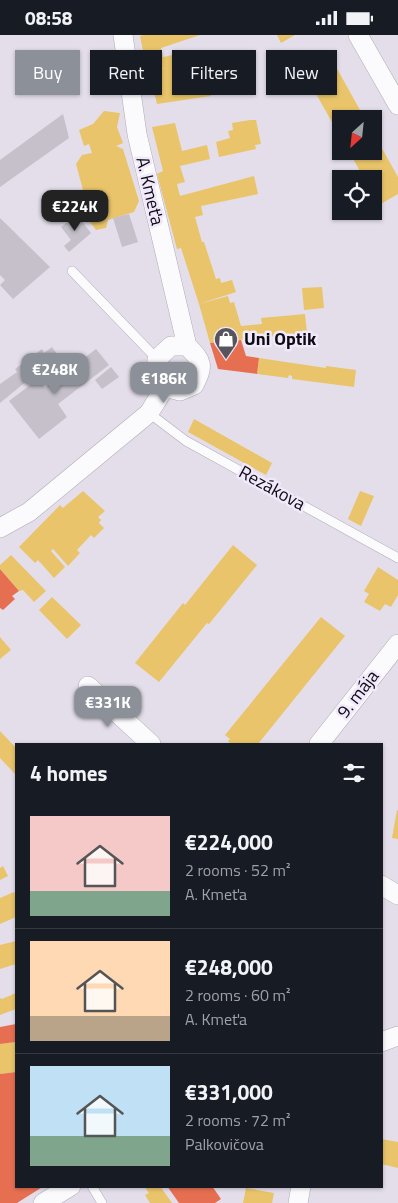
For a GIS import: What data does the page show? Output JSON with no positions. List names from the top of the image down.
{
  "streets": {
    "street": ["A. Kmeťa", "9. mája"],
    "lane": ["Rezákova"]
  },
  "places": {
    "shop": ["Uni Optik"]
  },
  "north": "bottom left",
  "page": {
    "status": "08:58",
    "chip": [
      "Buy",
      "Rent",
      "Filters",
      "New"
    ],
    "price": [
      "€224K",
      "€248K",
      "€186K",
      "€331K"
    ],
    "heading": "4 homes",
    "list": [
      {
        "name": "€224,000",
        "note": "2 rooms · 52 m² · A. Kmeťa"
      },
      {
        "name": "€248,000",
        "note": "2 rooms · 60 m² · A. Kmeťa"
      },
      {
        "name": "€331,000",
        "note": "2 rooms · 72 m² · Palkovičova"
      }
    ]
  }
}
